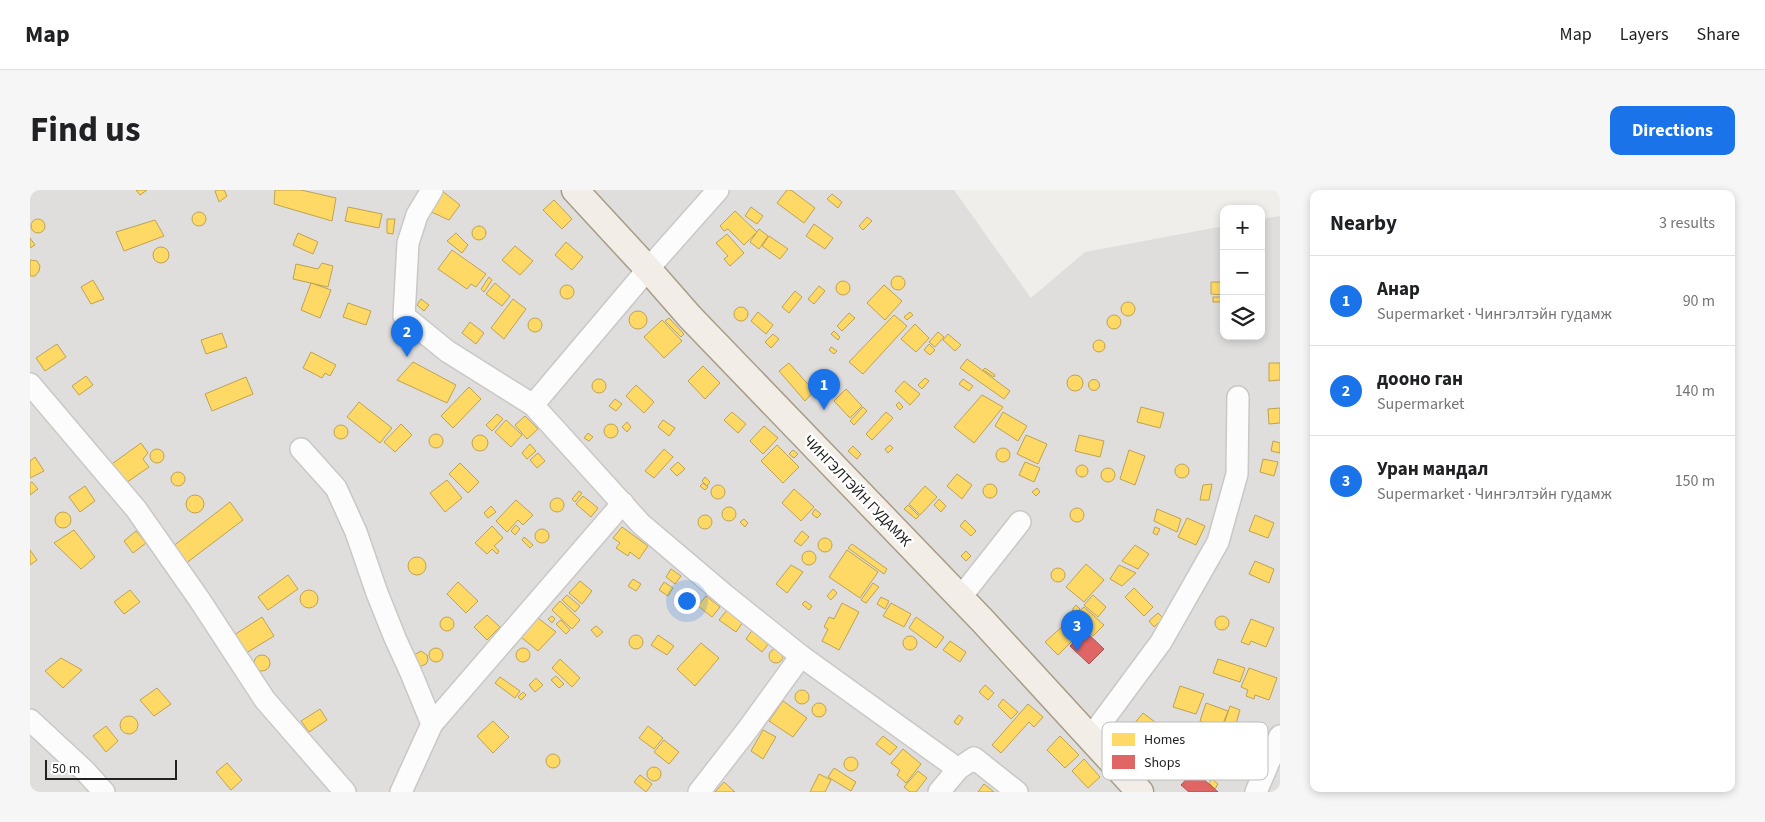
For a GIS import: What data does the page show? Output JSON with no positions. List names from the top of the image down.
{
  "streets": {
    "main road": ["ЧИНГЭЛТЭЙН ГУДАМЖ"]
  },
  "legend": ["Homes", "Shops"],
  "scale_bar": "50 m",
  "page": {
    "header": "Map",
    "nav": ["Map", "Layers", "Share"],
    "title": "Find us",
    "buttons": "Directions",
    "heading": ["Nearby", "3 results"],
    "map_buttons": ["+", "−"],
    "list": [
      {
        "mark": "1",
        "name": "Анар",
        "note": "Supermarket · Чингэлтэйн гудамж",
        "value": "90 m"
      },
      {
        "mark": "2",
        "name": "дооно ган",
        "note": "Supermarket",
        "value": "140 m"
      },
      {
        "mark": "3",
        "name": "Уран мандал",
        "note": "Supermarket · Чингэлтэйн гудамж",
        "value": "150 m"
      }
    ],
    "pins": ["2", "1", "3"],
    "scale": "50 m"
  }
}
